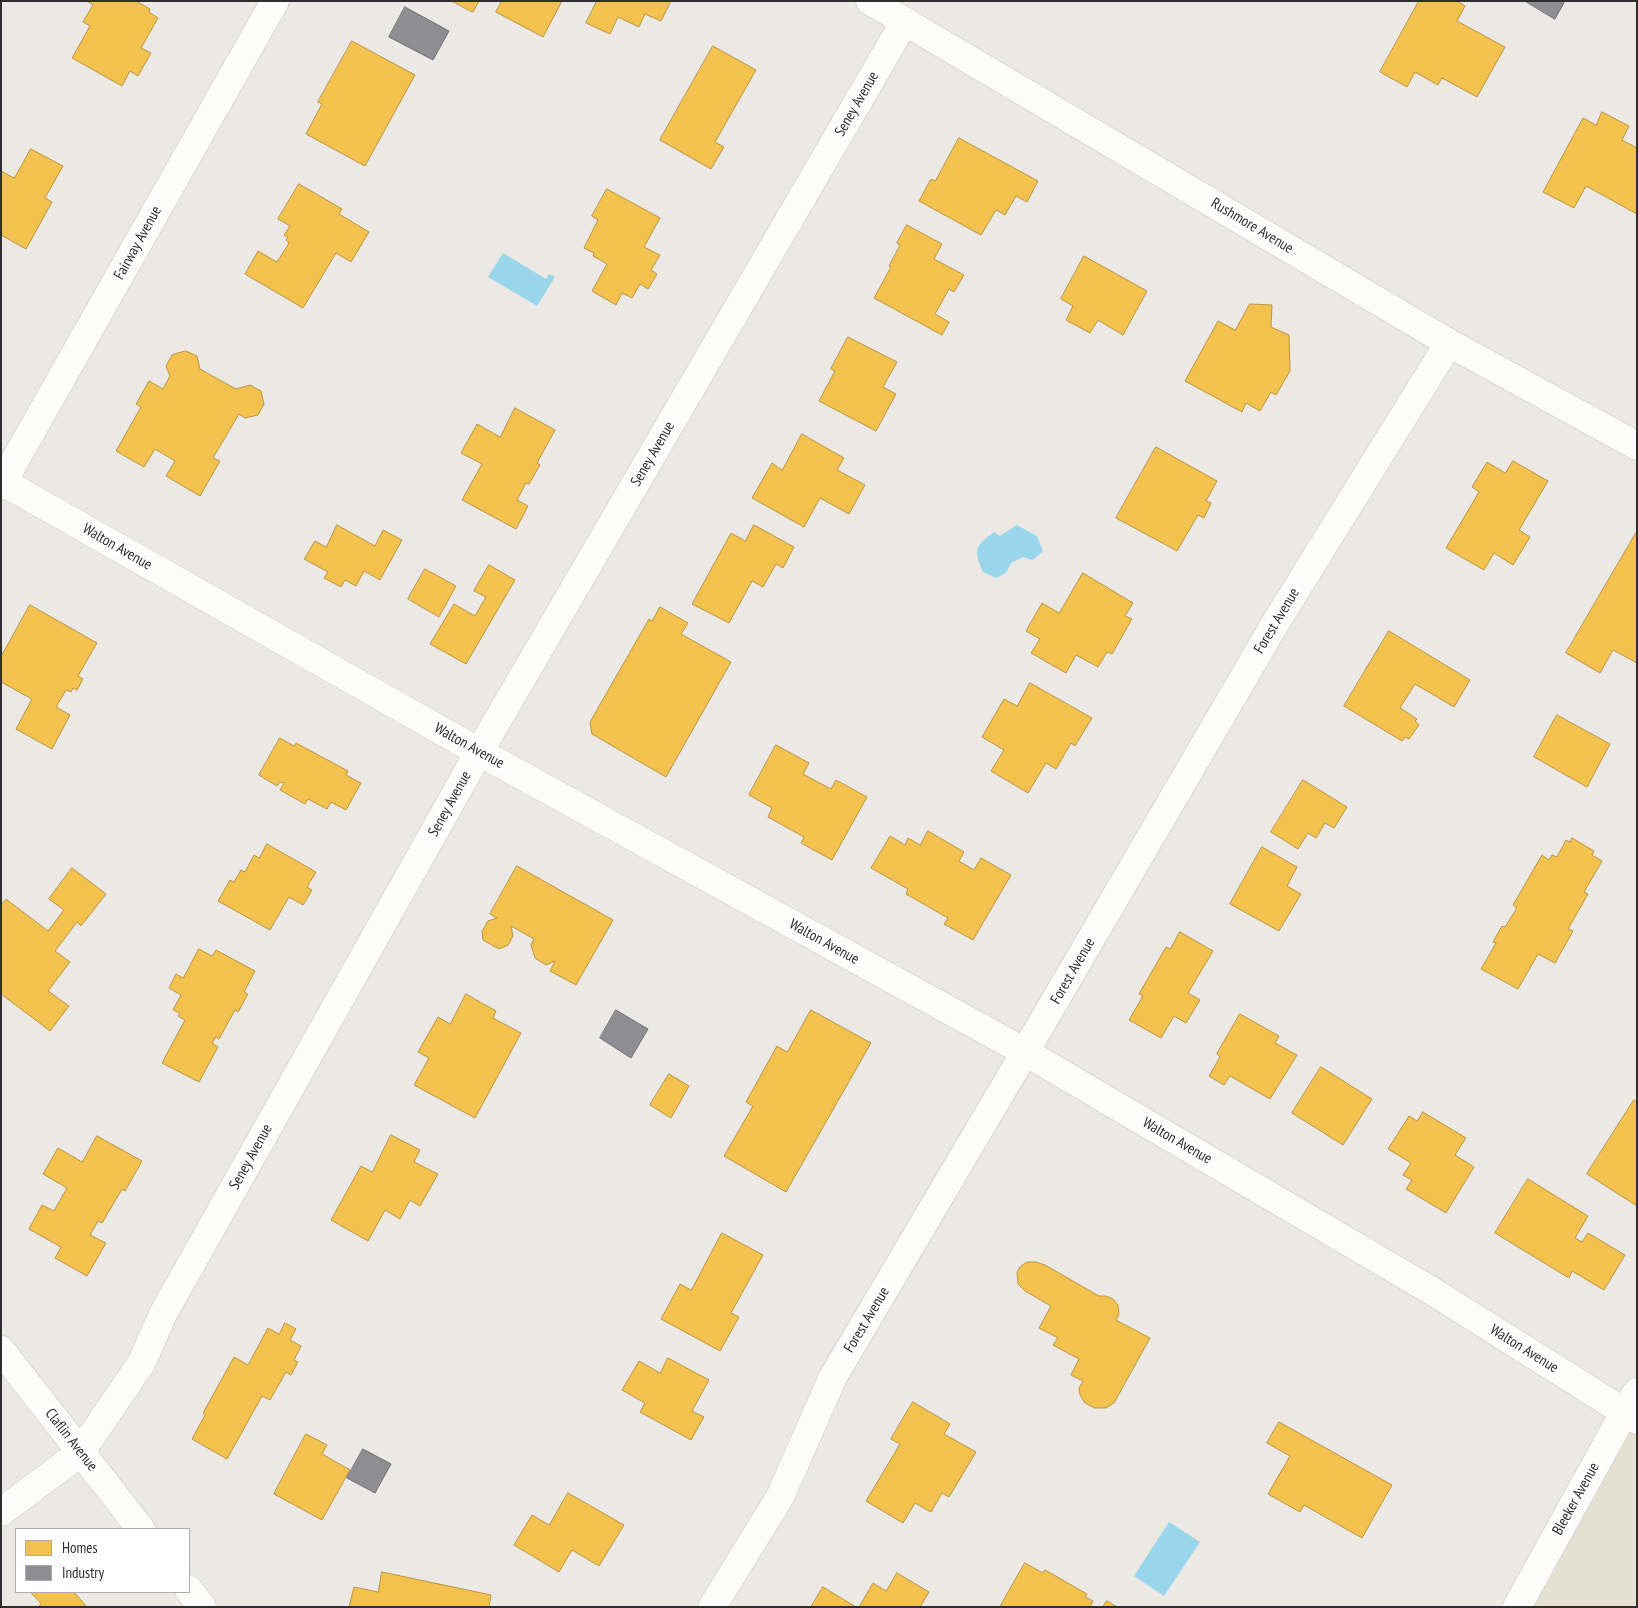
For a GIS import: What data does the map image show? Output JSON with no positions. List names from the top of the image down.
{
  "streets": {
    "street": [
      "Seney Avenue",
      "Rushmore Avenue",
      "Fairway Avenue",
      "Walton Avenue",
      "Forest Avenue",
      "Claflin Avenue",
      "Bleeker Avenue"
    ]
  },
  "crossings": [
    ["Seney Avenue", "Rushmore Avenue"],
    ["Seney Avenue", "Walton Avenue"],
    ["Seney Avenue", "Claflin Avenue"],
    ["Rushmore Avenue", "Forest Avenue"],
    ["Fairway Avenue", "Walton Avenue"],
    ["Walton Avenue", "Forest Avenue"],
    ["Walton Avenue", "Bleeker Avenue"]
  ],
  "legend": ["Homes", "Industry"]
}
